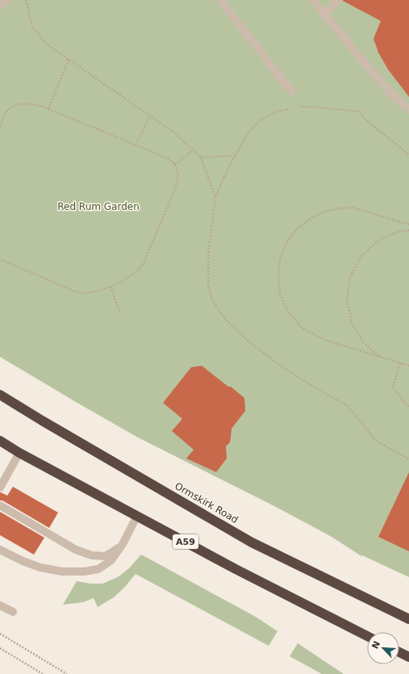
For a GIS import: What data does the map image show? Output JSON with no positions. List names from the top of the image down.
{
  "streets": {
    "highway": ["Ormskirk Road", "A59"]
  },
  "parks": ["Red Rum Garden"],
  "north": "top left"
}
